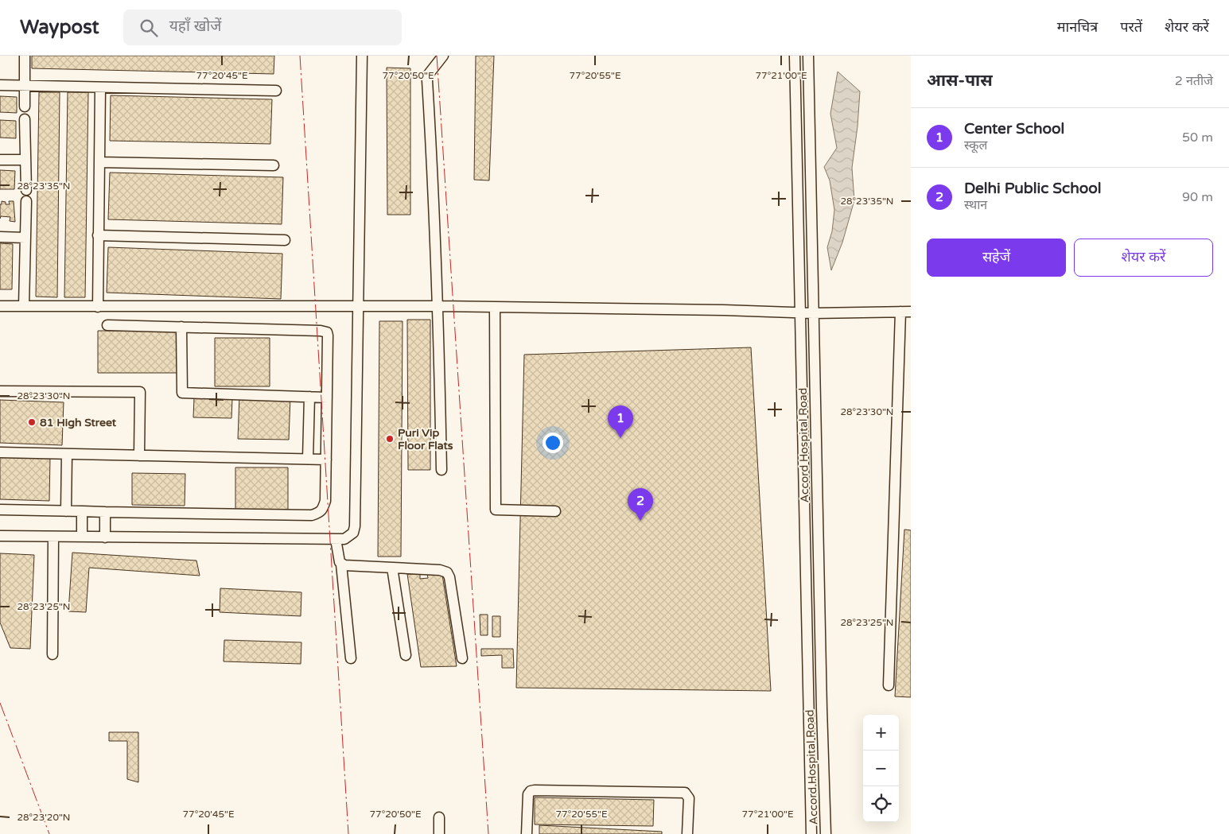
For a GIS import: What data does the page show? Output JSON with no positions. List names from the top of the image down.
{
  "streets": {
    "street": ["Accord Hospital Road"]
  },
  "places": ["81 High Street", "Puri Vip Floor Flats"],
  "page": {
    "header": "Waypost",
    "search": "यहाँ खोजें",
    "nav": ["मानचित्र", "परतें", "शेयर करें"],
    "heading": ["आस-पास", "2 नतीजे"],
    "list": [
      {
        "mark": "1",
        "name": "Center School",
        "note": "स्कूल",
        "value": "50 m"
      },
      {
        "mark": "2",
        "name": "Delhi Public School",
        "note": "स्थान",
        "value": "90 m"
      }
    ],
    "buttons": ["सहेजें", "शेयर करें"],
    "pins": ["1", "2"],
    "map_buttons": ["+", "−"]
  },
  "coordinates": [
    "77°20'45\"E",
    "77°20'50\"E",
    "77°20'55\"E",
    "77°21'00\"E",
    "28°23'35\"N",
    "28°23'30\"N",
    "28°23'25\"N",
    "28°23'20\"N"
  ]
}
